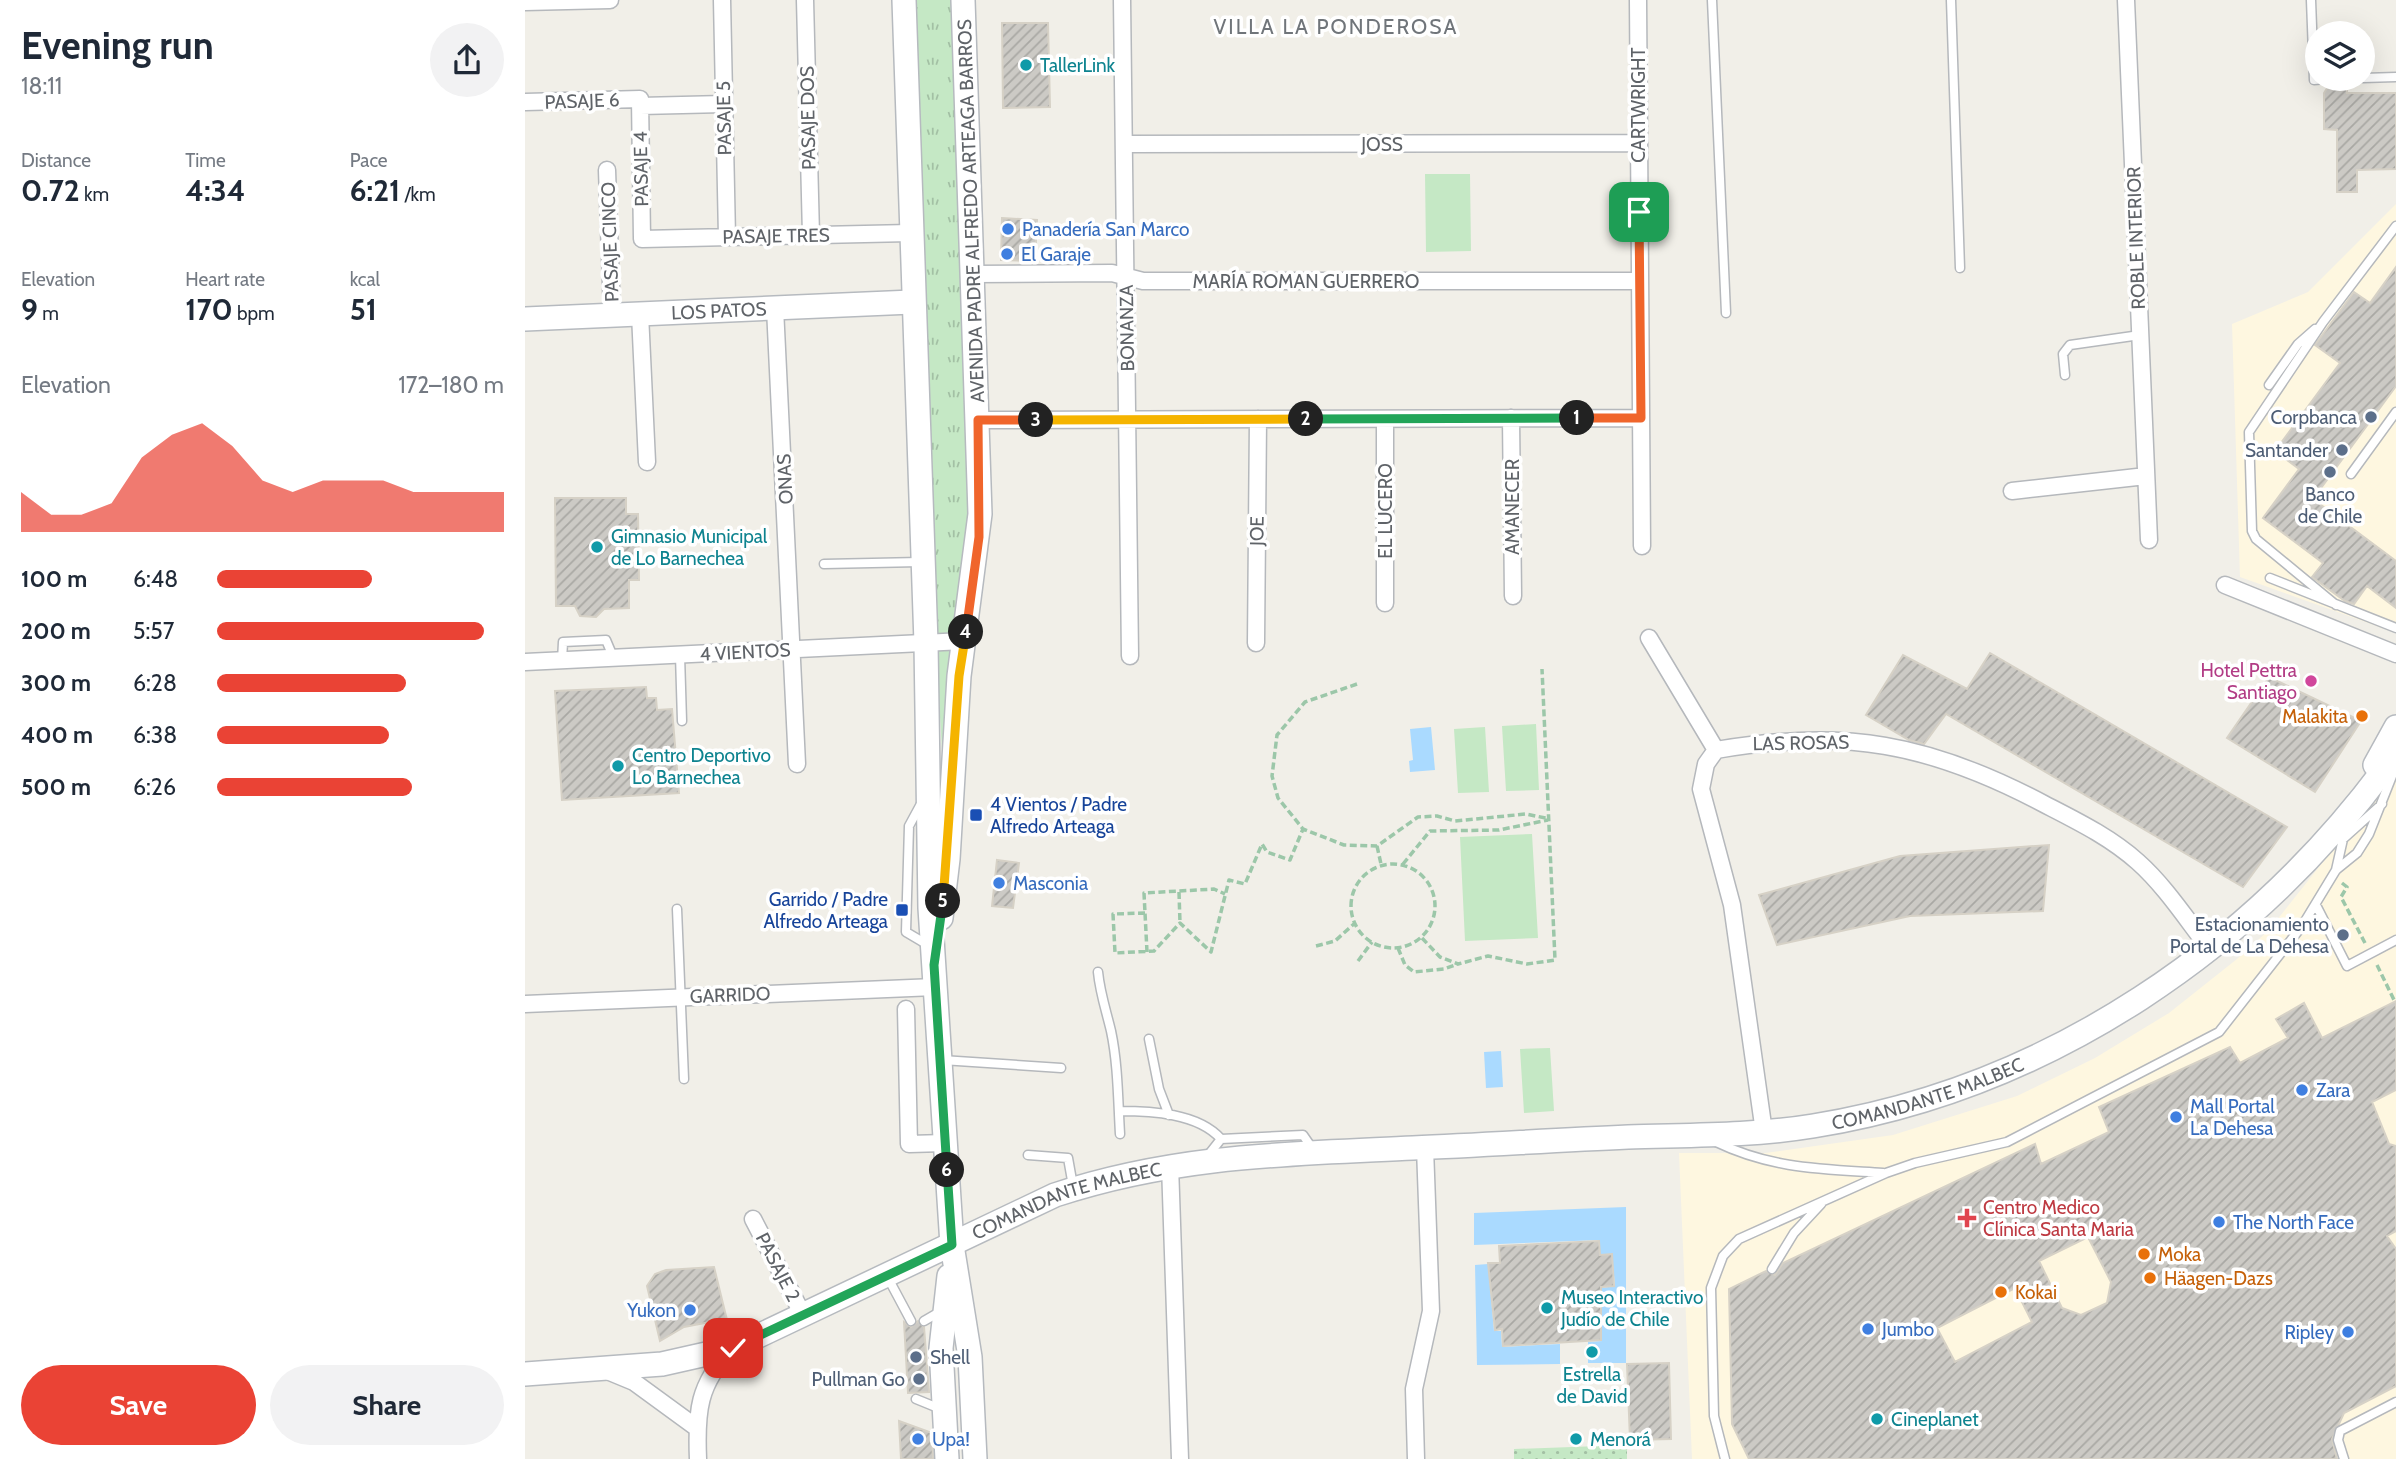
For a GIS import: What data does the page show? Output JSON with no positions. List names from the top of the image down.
{
  "streets": {
    "main road": ["AVENIDA PADRE ALFREDO ARTEAGA BARROS", "LOS PATOS", "COMANDANTE MALBEC"],
    "street": [
      "PASAJE 6",
      "CARTWRIGHT",
      "PASAJE 5",
      "PASAJE DOS",
      "JOSS",
      "PASAJE 4",
      "PASAJE TRES",
      "ROBLE INTERIOR",
      "PASAJE CINCO",
      "MARÍA ROMAN GUERRERO",
      "BONANZA",
      "ONAS",
      "AMANECER",
      "EL LUCERO",
      "JOE",
      "4 VIENTOS",
      "LAS ROSAS",
      "GARRIDO",
      "PASAJE 2"
    ]
  },
  "crossings": [
    ["PASAJE 6", "PASAJE 5"],
    ["PASAJE 6", "PASAJE 4"],
    ["CARTWRIGHT", "JOSS"],
    ["CARTWRIGHT", "MARÍA ROMAN GUERRERO"],
    ["PASAJE 5", "PASAJE TRES"],
    ["PASAJE DOS", "PASAJE TRES"],
    ["JOSS", "BONANZA"],
    ["PASAJE 4", "PASAJE TRES"],
    ["AVENIDA PADRE ALFREDO ARTEAGA BARROS", "PASAJE TRES"],
    ["AVENIDA PADRE ALFREDO ARTEAGA BARROS", "MARÍA ROMAN GUERRERO"],
    ["AVENIDA PADRE ALFREDO ARTEAGA BARROS", "LOS PATOS"],
    ["AVENIDA PADRE ALFREDO ARTEAGA BARROS", "4 VIENTOS"],
    ["AVENIDA PADRE ALFREDO ARTEAGA BARROS", "GARRIDO"],
    ["AVENIDA PADRE ALFREDO ARTEAGA BARROS", "COMANDANTE MALBEC"],
    ["PASAJE CINCO", "LOS PATOS"],
    ["MARÍA ROMAN GUERRERO", "BONANZA"],
    ["LOS PATOS", "ONAS"],
    ["ONAS", "4 VIENTOS"],
    ["LAS ROSAS", "COMANDANTE MALBEC"],
    ["COMANDANTE MALBEC", "PASAJE 2"]
  ],
  "districts": ["VILLA LA PONDEROSA"],
  "places": {
    "other": [
      "TallerLink",
      "Panadería San Marco",
      "El Garaje",
      "Corpbanca",
      "Santander",
      "Banco de Chile",
      "Gimnasio Municipal de Lo Barnechea",
      "Hotel Pettra Santiago",
      "Malakita",
      "Centro Deportivo Lo Barnechea",
      "Masconia",
      "Estacionamiento Portal de La Dehesa",
      "Zara",
      "Mall Portal La Dehesa",
      "The North Face",
      "Moka",
      "Häagen-Dazs",
      "Kokai",
      "Museo Interactivo Judío de Chile",
      "Yukon",
      "Jumbo",
      "Ripley",
      "Estrella de David",
      "Shell",
      "Pullman Go",
      "Cineplanet",
      "Upa!",
      "Menorá"
    ],
    "transit": ["4 Vientos / Padre Alfredo Arteaga", "Garrido / Padre Alfredo Arteaga"],
    "health": ["Centro Medico Clínica Santa Maria"]
  },
  "page": {
    "heading": ["Evening run", "18:11"],
    "stats": [
      ["Distance", "0.72 km"],
      ["Time", "4:34"],
      ["Pace", "6:21 /km"],
      ["Elevation", "9 m"],
      ["Heart rate", "170 bpm"],
      ["kcal", "51"]
    ],
    "chart": ["Elevation", "172–180 m"],
    "pins": [
      "1",
      "2",
      "3",
      "4",
      "5",
      "6"
    ],
    "list": [
      {
        "name": "100 m",
        "note": "6:48"
      },
      {
        "name": "200 m",
        "note": "5:57"
      },
      {
        "name": "300 m",
        "note": "6:28"
      },
      {
        "name": "400 m",
        "note": "6:38"
      },
      {
        "name": "500 m",
        "note": "6:26"
      }
    ],
    "buttons": ["Save", "Share"]
  }
}
